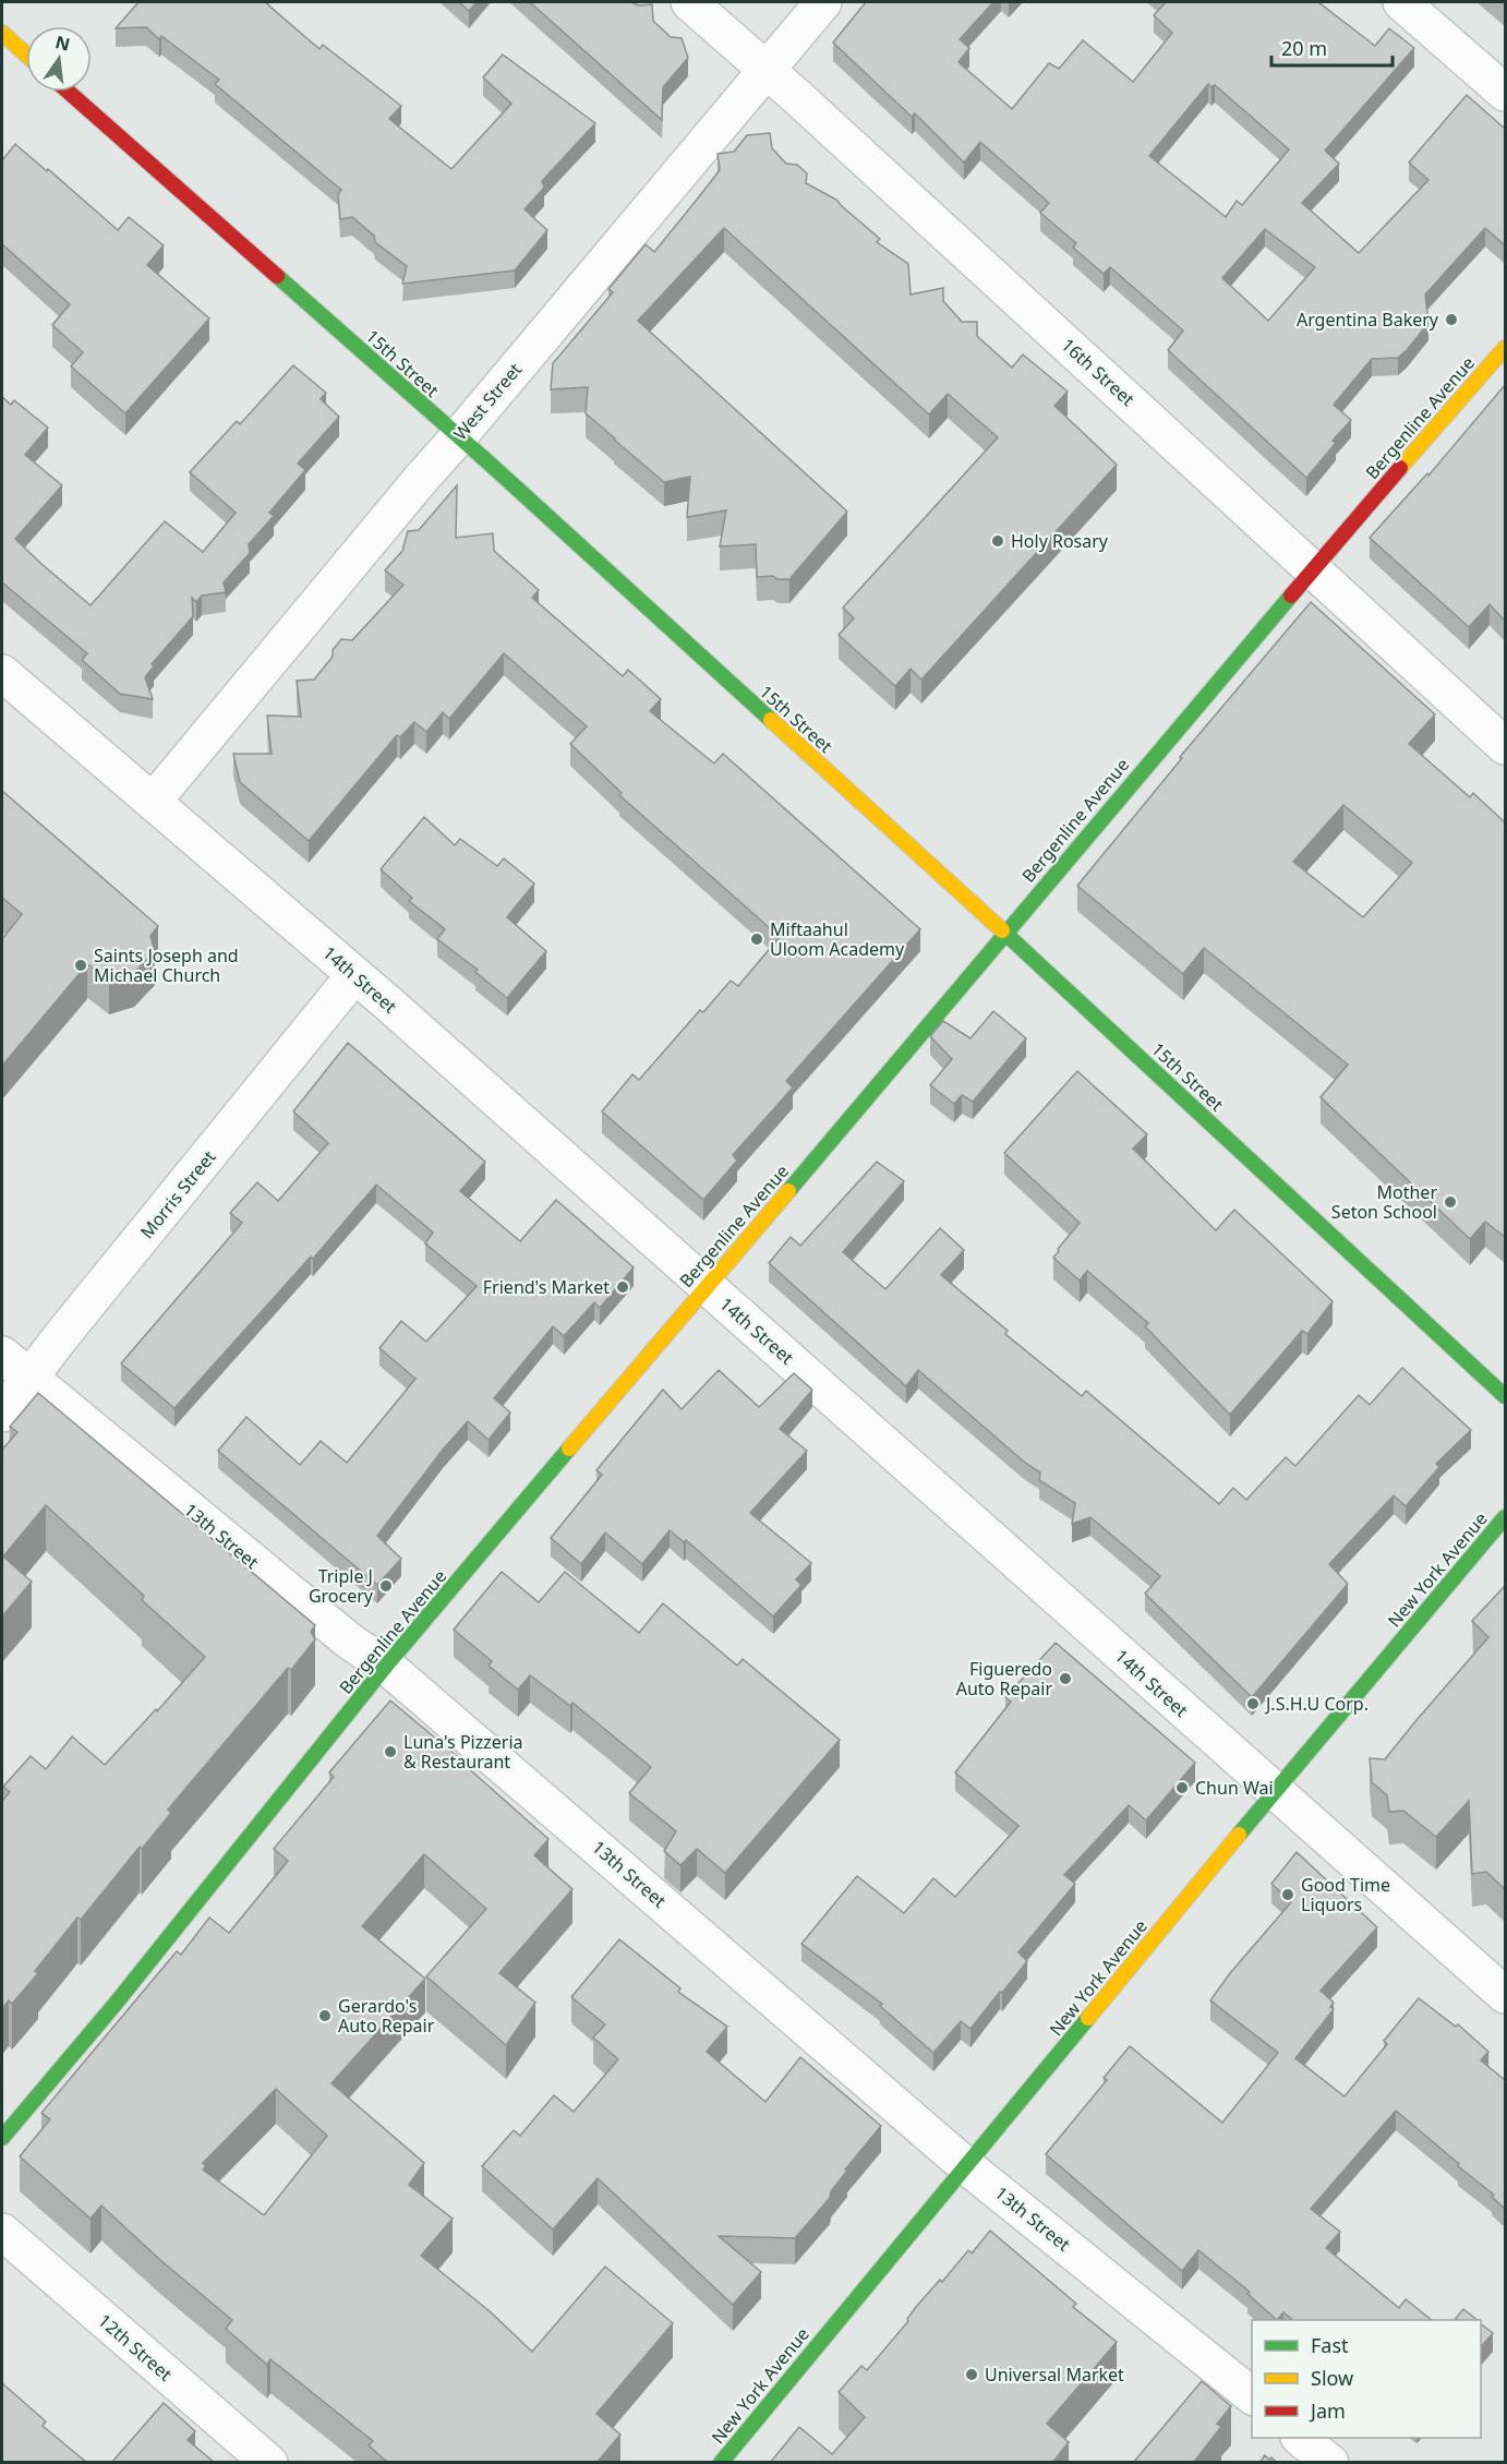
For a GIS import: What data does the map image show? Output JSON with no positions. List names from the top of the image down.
{
  "streets": {
    "street": [
      "15th Street",
      "16th Street",
      "West Street",
      "Bergenline Avenue",
      "14th Street",
      "Morris Street",
      "13th Street",
      "New York Avenue",
      "12th Street"
    ]
  },
  "crossings": [
    ["15th Street", "West Street"],
    ["15th Street", "Bergenline Avenue"],
    ["16th Street", "West Street"],
    ["16th Street", "Bergenline Avenue"],
    ["West Street", "14th Street"],
    ["Bergenline Avenue", "14th Street"],
    ["Bergenline Avenue", "13th Street"],
    ["14th Street", "Morris Street"],
    ["14th Street", "New York Avenue"],
    ["Morris Street", "13th Street"],
    ["13th Street", "New York Avenue"]
  ],
  "places": [
    "Argentina Bakery",
    "Holy Rosary",
    "Miftaahul Uloom Academy",
    "Saints Joseph and Michael Church",
    "Mother Seton School",
    "Friend's Market",
    "Triple J Grocery",
    "Figueredo Auto Repair",
    "J.S.H.U Corp.",
    "Luna's Pizzeria & Restaurant",
    "Chun Wai",
    "Good Time Liquors",
    "Gerardo's Auto Repair",
    "Universal Market"
  ],
  "legend": ["Fast", "Slow", "Jam"],
  "scale_bar": "20 m",
  "north": "top"
}
